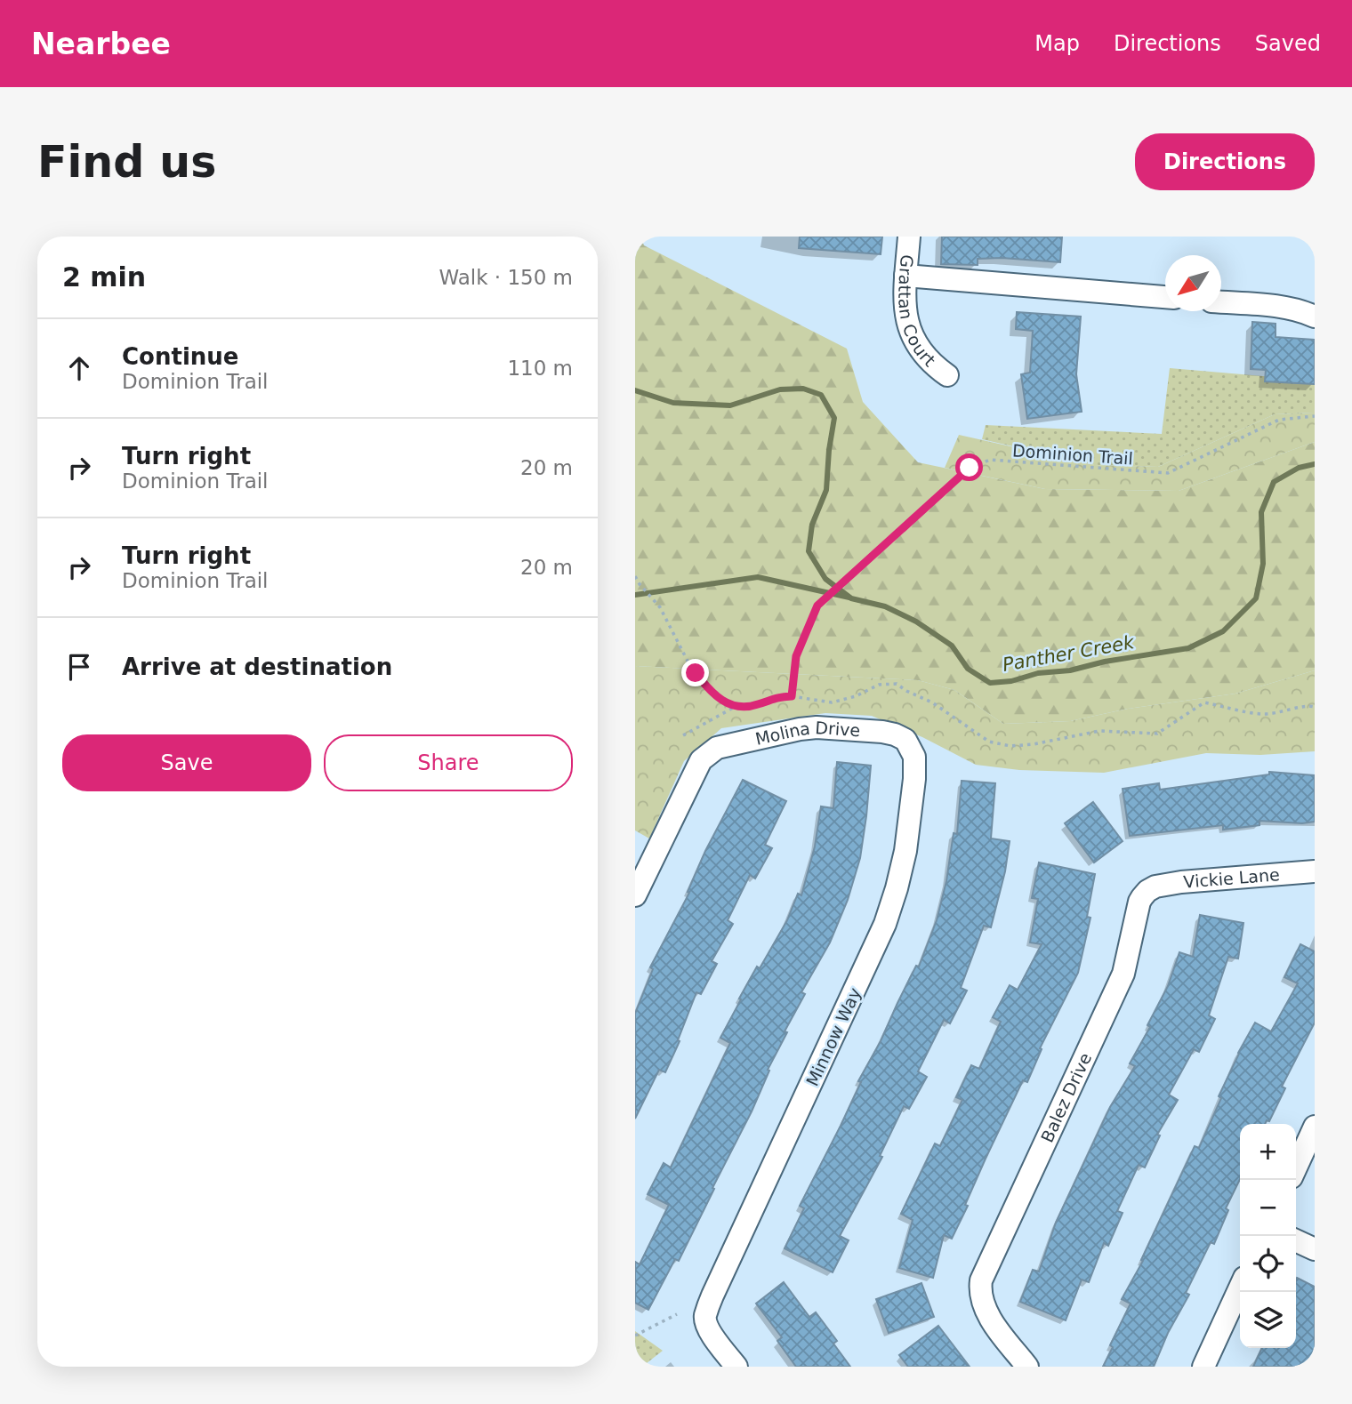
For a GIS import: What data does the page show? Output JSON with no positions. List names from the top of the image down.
{
  "streets": {
    "street": [
      "Grattan Court",
      "Molina Drive",
      "Vickie Lane",
      "Minnow Way",
      "Balez Drive"
    ],
    "path": ["Dominion Trail"]
  },
  "crossings": [
    ["Molina Drive", "Minnow Way"],
    ["Vickie Lane", "Balez Drive"]
  ],
  "water": ["Panther Creek"],
  "north": "bottom left",
  "page": {
    "header": "Nearbee",
    "nav": ["Map", "Directions", "Saved"],
    "buttons": [
      "Directions",
      ["Save", "Share"]
    ],
    "title": "Find us",
    "heading": ["2 min", "Walk · 150 m"],
    "list": [
      ["Continue", "Dominion Trail", "110 m"],
      ["Turn right", "Dominion Trail", "20 m"],
      ["Turn right", "Dominion Trail", "20 m"],
      "Arrive at destination"
    ],
    "map_buttons": ["+", "−"]
  }
}
